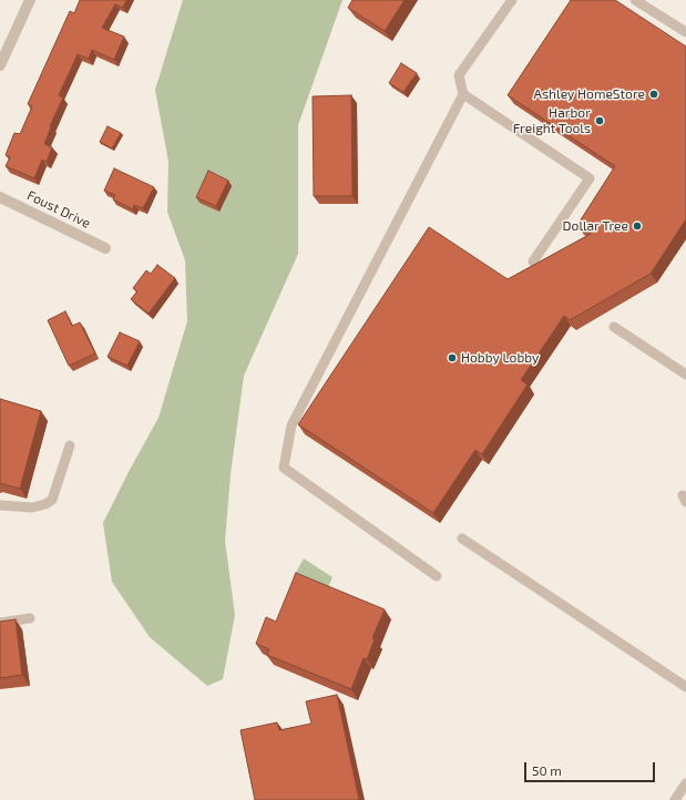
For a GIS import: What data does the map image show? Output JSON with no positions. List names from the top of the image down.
{
  "streets": {
    "street": ["Foust Drive"]
  },
  "places": [
    "Ashley HomeStore",
    "Harbor Freight Tools",
    "Dollar Tree",
    "Hobby Lobby"
  ],
  "scale_bar": "50 m"
}
